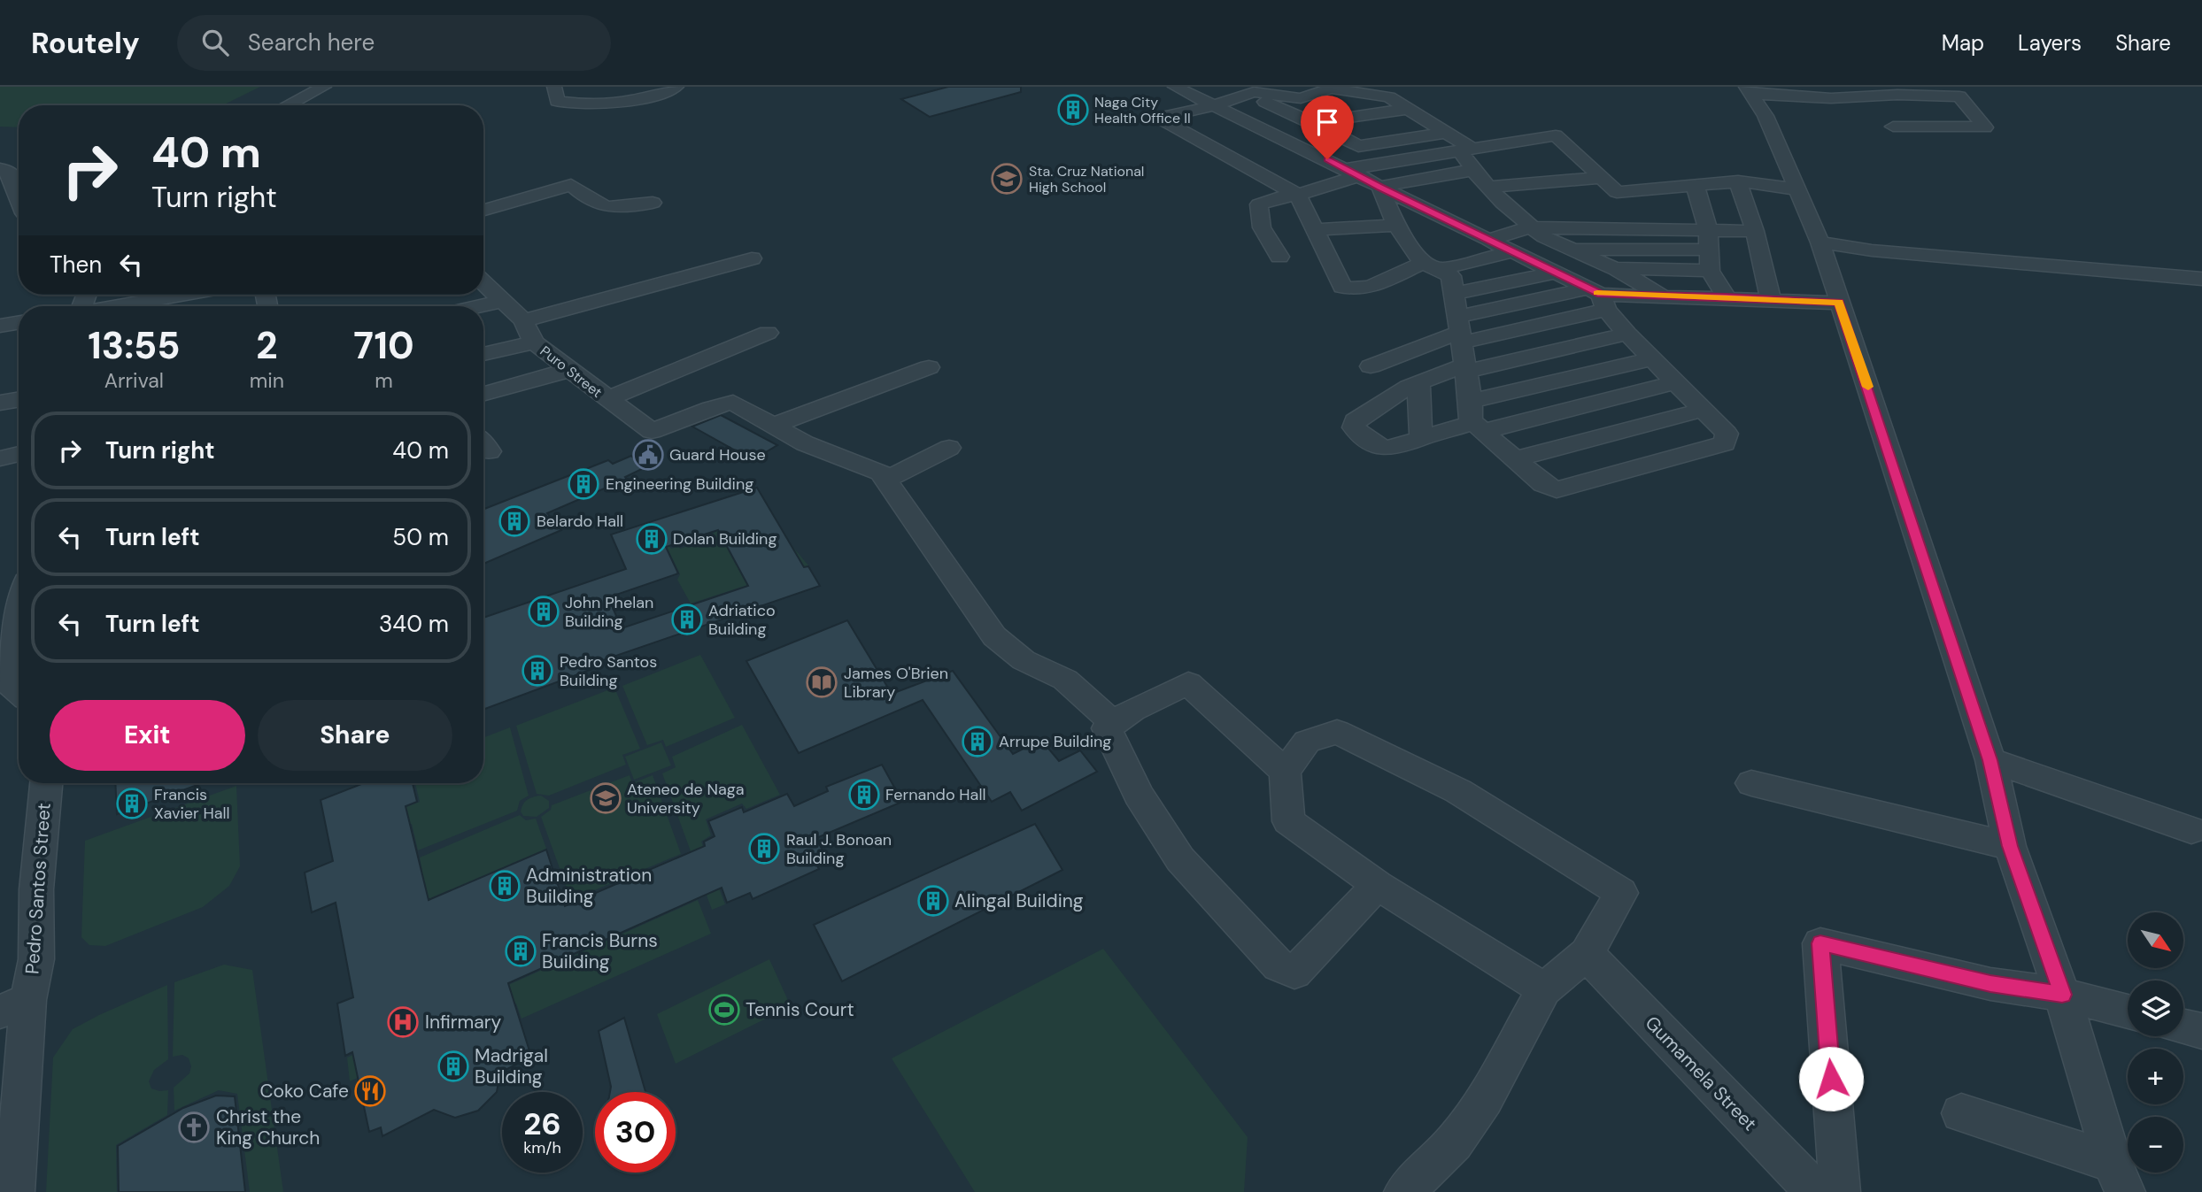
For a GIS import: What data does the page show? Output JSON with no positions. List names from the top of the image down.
{
  "streets": {
    "street": ["Puro Street", "Pedro Santos Street", "Gumamela Street"]
  },
  "places": {
    "building": [
      "Naga City Health Office II",
      "Engineering Building",
      "Belardo Hall",
      "Dolan Building",
      "John Phelan Building",
      "Adriatico Building",
      "Pedro Santos Building",
      "Arrupe Building",
      "Fernando Hall",
      "Francis Xavier Hall",
      "Raul J. Bonoan Building",
      "Administration Building",
      "Alingal Building",
      "Francis Burns Building",
      "Madrigal Building"
    ],
    "school or university": ["Sta. Cruz National High School", "Ateneo de Naga University"],
    "public building": ["Guard House"],
    "library": ["James O'Brien Library"],
    "sports": ["Tennis Court"],
    "hospital": ["Infirmary"],
    "restaurant": ["Coko Cafe"],
    "church": ["Christ the King Church"]
  },
  "north": "bottom right",
  "page": {
    "header": "Routely",
    "search": "Search here",
    "nav": ["Map", "Layers", "Share"],
    "turn": ["40 m", "Turn right"],
    "then": "Then",
    "eta": [
      "13:55",
      "Arrival",
      "2",
      "min",
      "710",
      "m"
    ],
    "list": [
      {
        "name": "Turn right",
        "value": "40 m"
      },
      {
        "name": "Turn left",
        "value": "50 m"
      },
      {
        "name": "Turn left",
        "value": "340 m"
      }
    ],
    "buttons": ["Exit", "Share"],
    "map_buttons": ["+", "−"],
    "speed": "26 km/h",
    "limit": "30"
  }
}
